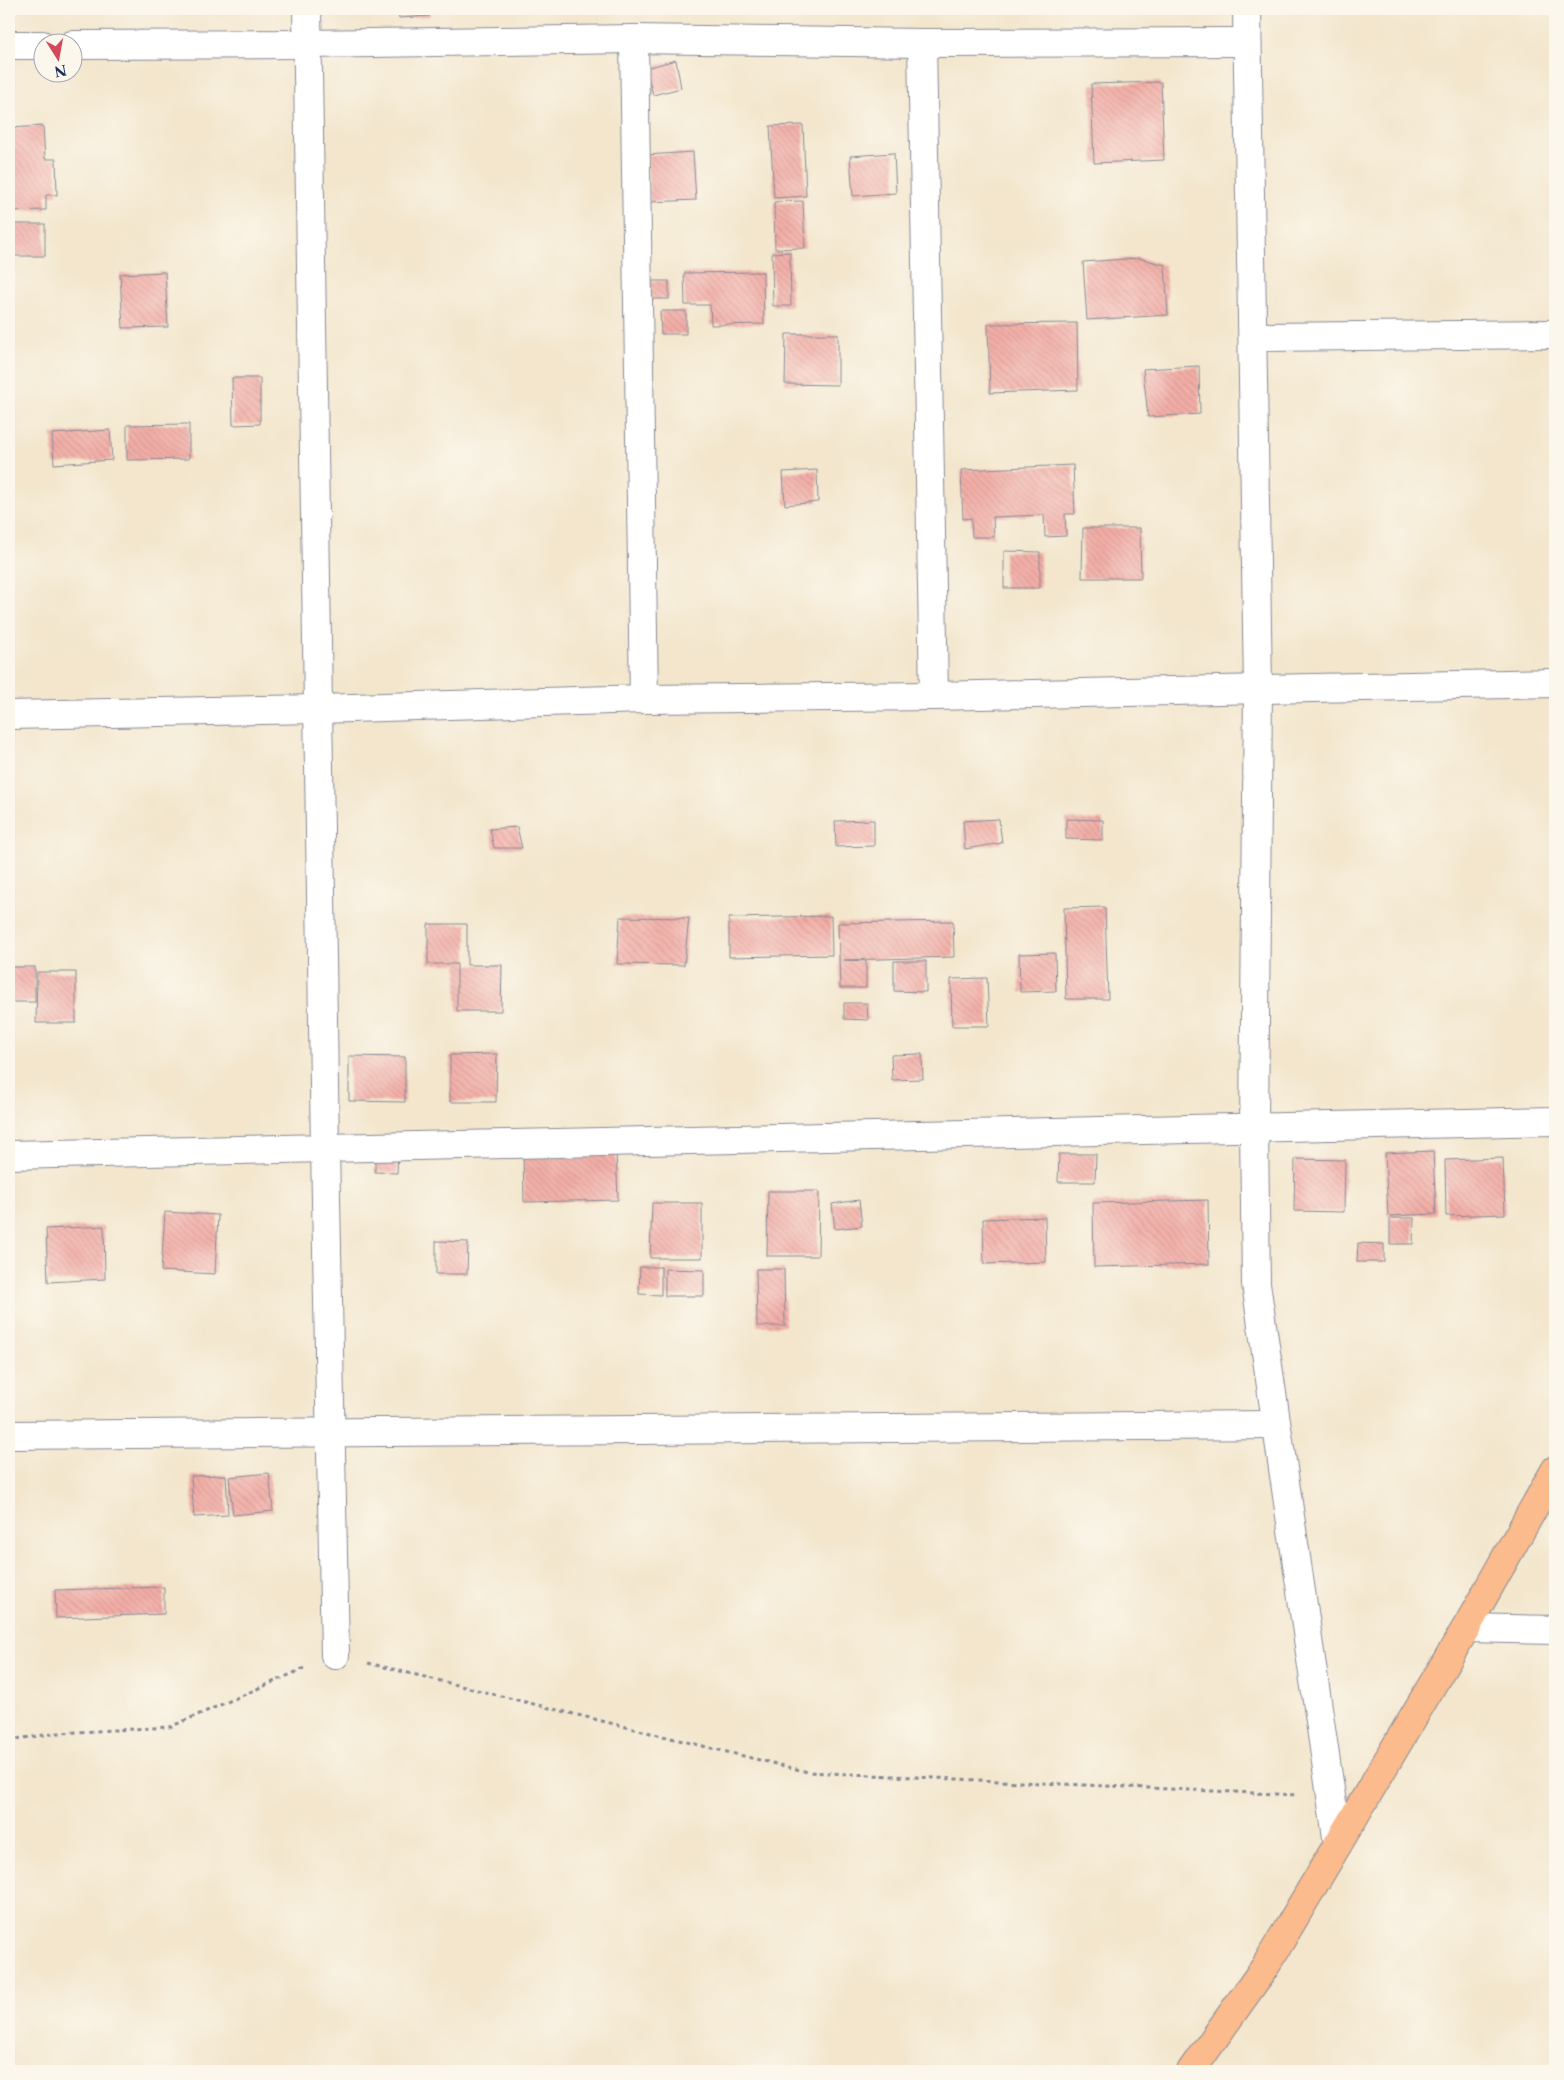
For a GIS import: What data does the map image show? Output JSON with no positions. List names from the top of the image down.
{
  "north": "bottom"
}
